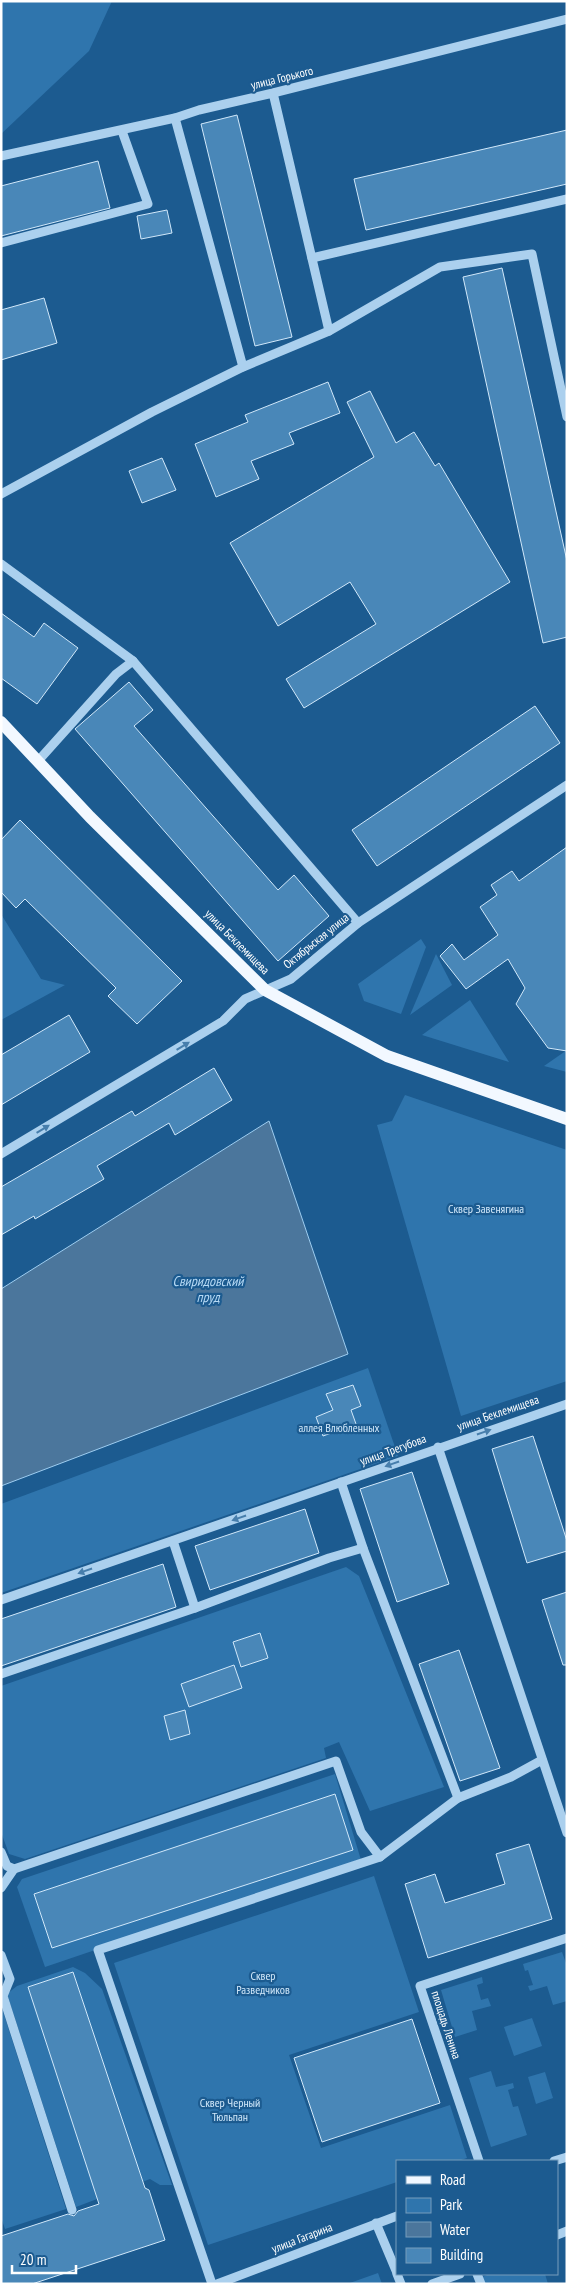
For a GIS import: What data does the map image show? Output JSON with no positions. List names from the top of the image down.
{
  "streets": {
    "main road": ["улица Беклемищева"],
    "street": [
      "улица Горького",
      "Октябрьская улица",
      "улица Трегубова",
      "площадь Ленина",
      "улица Гагарина"
    ]
  },
  "crossings": [
    ["Октябрьская улица", "улица Беклемищева"],
    ["улица Беклемищева", "улица Трегубова"]
  ],
  "one_way": ["Октябрьская улица"],
  "water": ["Свиридовский пруд"],
  "parks": [
    "Сквер Завенягина",
    "аллея Влюбленных",
    "Сквер Разведчиков",
    "Сквер Черный Тюльпан"
  ],
  "legend": [
    "Road",
    "Park",
    "Water",
    "Building"
  ],
  "scale_bar": "20 m"
}
